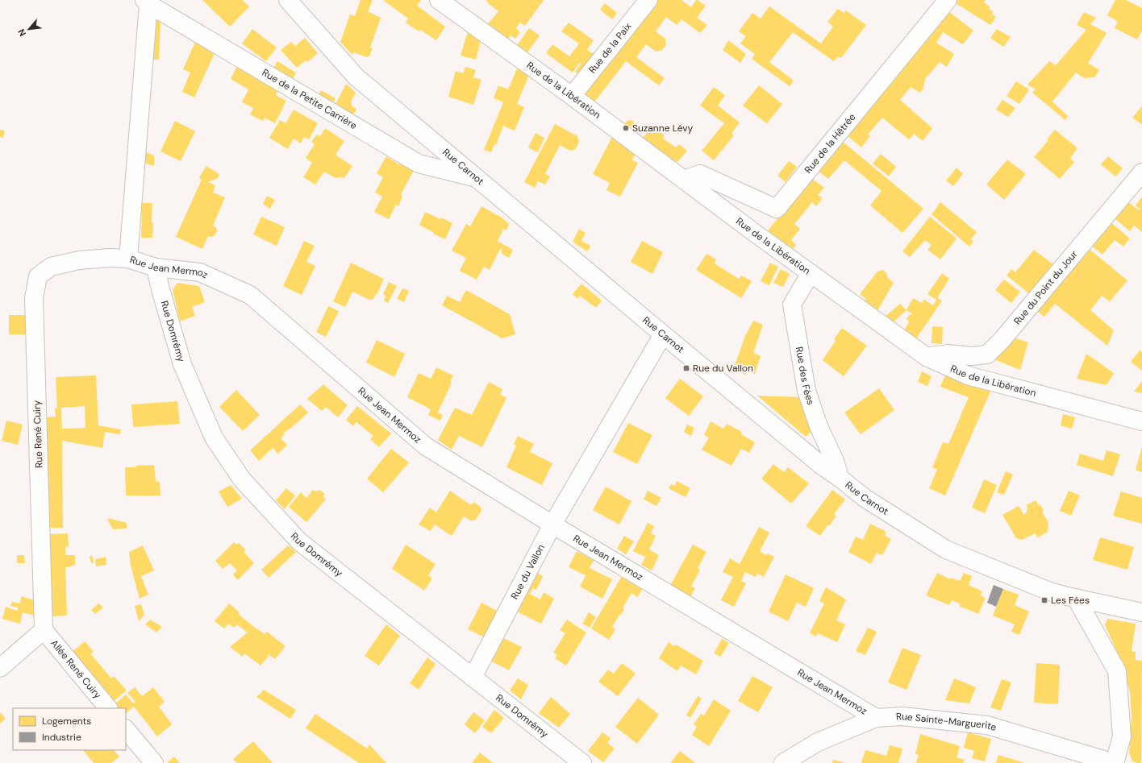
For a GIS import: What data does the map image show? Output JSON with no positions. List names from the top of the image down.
{
  "streets": {
    "street": [
      "Rue de la Paix",
      "Rue de la Libération",
      "Rue de la Petite Carrière",
      "Rue de la Hêtrée",
      "Rue Carnot",
      "Rue Jean Mermoz",
      "Rue du Point du Jour",
      "Rue Domrémy",
      "Rue des Fées",
      "Rue René Cuiry",
      "Rue du Vallon",
      "Allée René Cuiry",
      "Rue Sainte-Marguerite"
    ]
  },
  "crossings": [
    ["Rue de la Paix", "Rue de la Libération"],
    ["Rue de la Libération", "Rue de la Hêtrée"],
    ["Rue de la Libération", "Rue du Point du Jour"],
    ["Rue de la Libération", "Rue des Fées"],
    ["Rue de la Petite Carrière", "Rue Carnot"],
    ["Rue de la Petite Carrière", "Rue Jean Mermoz"],
    ["Rue Carnot", "Rue des Fées"],
    ["Rue Carnot", "Rue du Vallon"],
    ["Rue Jean Mermoz", "Rue Domrémy"],
    ["Rue Jean Mermoz", "Rue René Cuiry"],
    ["Rue Jean Mermoz", "Rue du Vallon"],
    ["Rue Jean Mermoz", "Rue Sainte-Marguerite"],
    ["Rue Domrémy", "Rue du Vallon"],
    ["Rue René Cuiry", "Allée René Cuiry"]
  ],
  "places": {
    "other": ["Suzanne Lévy"],
    "transit": ["Rue du Vallon", "Les Fées"]
  },
  "legend": ["Logements", "Industrie"],
  "north": "bottom left"
}
